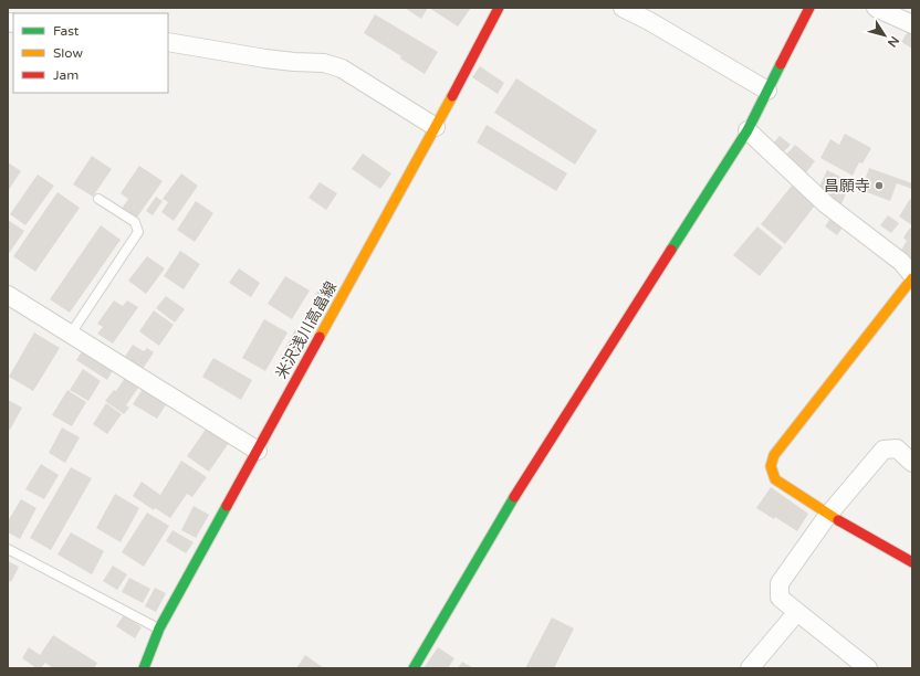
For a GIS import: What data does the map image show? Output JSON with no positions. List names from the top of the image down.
{
  "streets": {
    "street": ["米沢浅川高畠線"]
  },
  "places": ["昌願寺"],
  "legend": ["Fast", "Slow", "Jam"],
  "north": "bottom right"
}
